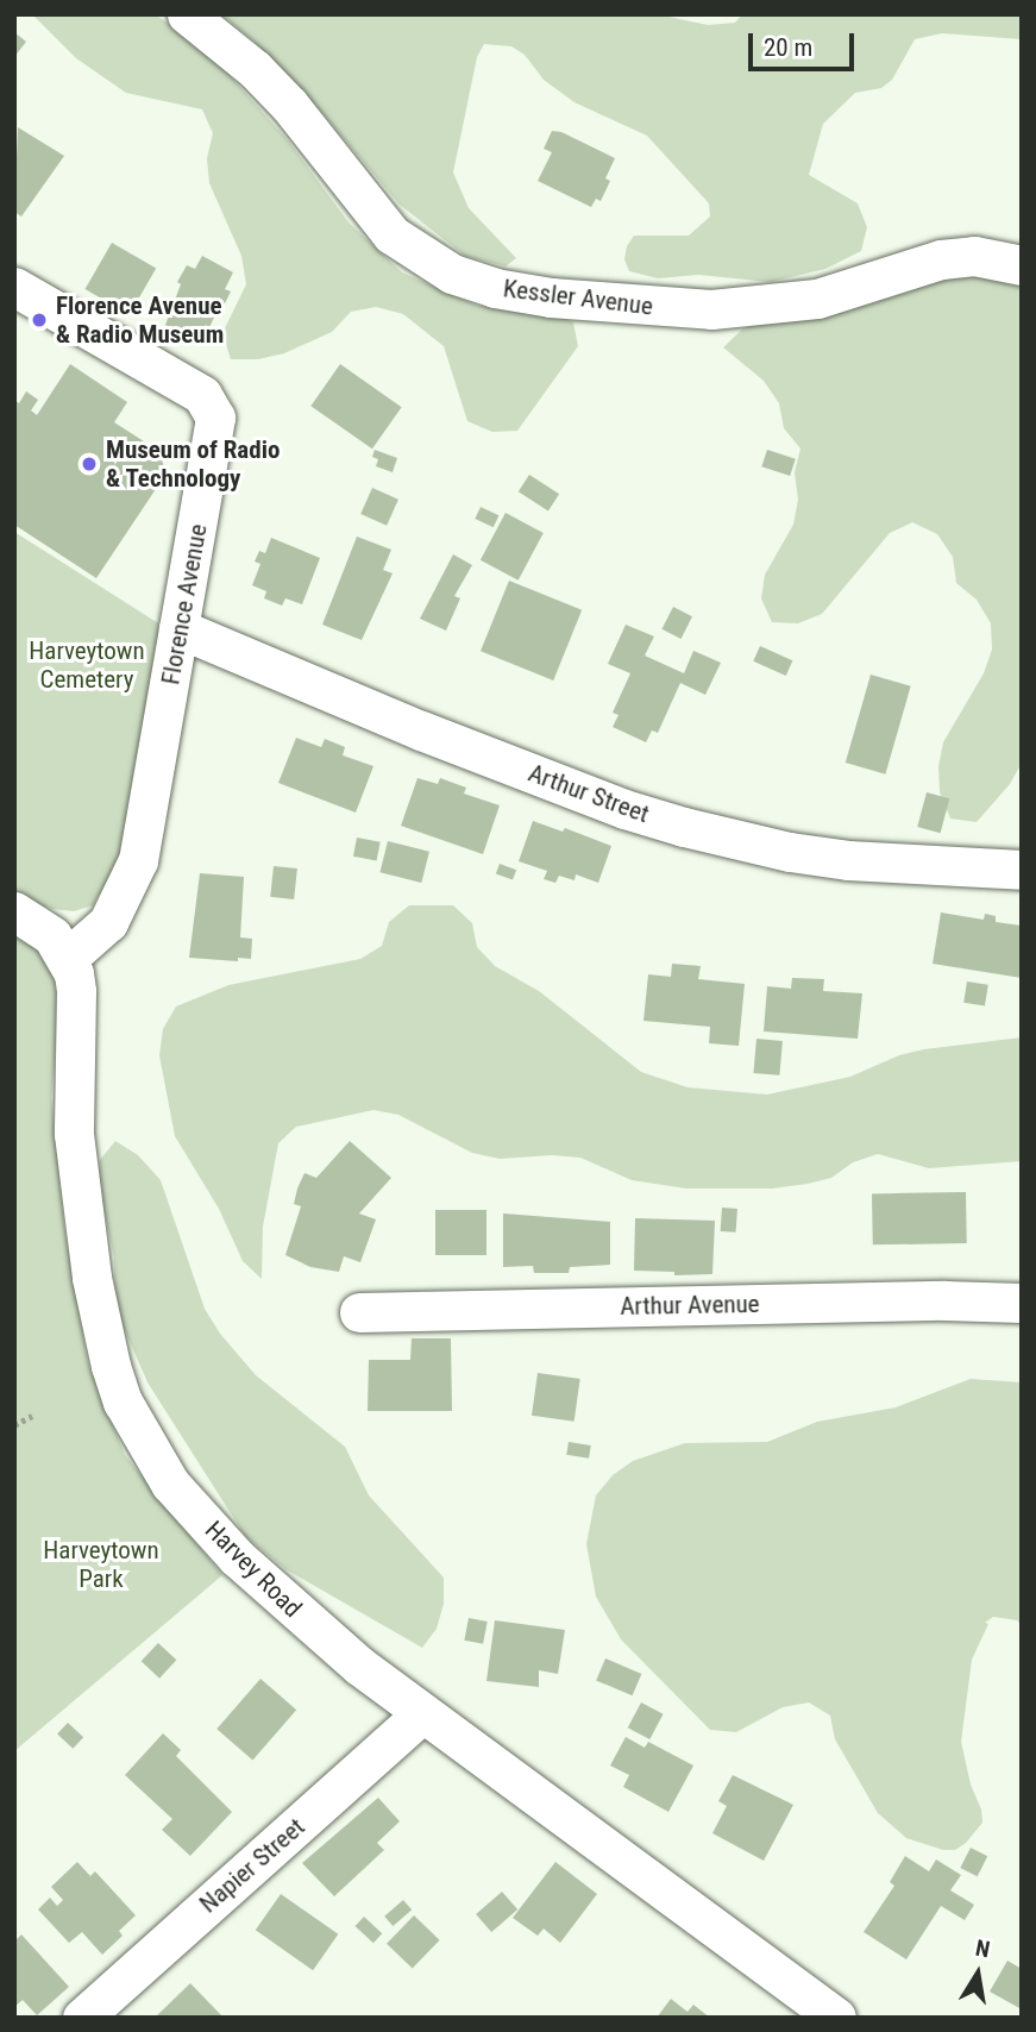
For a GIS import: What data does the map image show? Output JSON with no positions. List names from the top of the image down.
{
  "streets": {
    "street": [
      "Kessler Avenue",
      "Florence Avenue",
      "Arthur Street",
      "Arthur Avenue",
      "Harvey Road",
      "Napier Street"
    ]
  },
  "crossings": [
    ["Florence Avenue", "Arthur Street"],
    ["Florence Avenue", "Harvey Road"],
    ["Harvey Road", "Napier Street"]
  ],
  "parks": ["Harveytown Cemetery", "Harveytown Park"],
  "places": ["Florence Avenue & Radio Museum", "Museum of Radio & Technology"],
  "scale_bar": "20 m",
  "north": "top"
}
